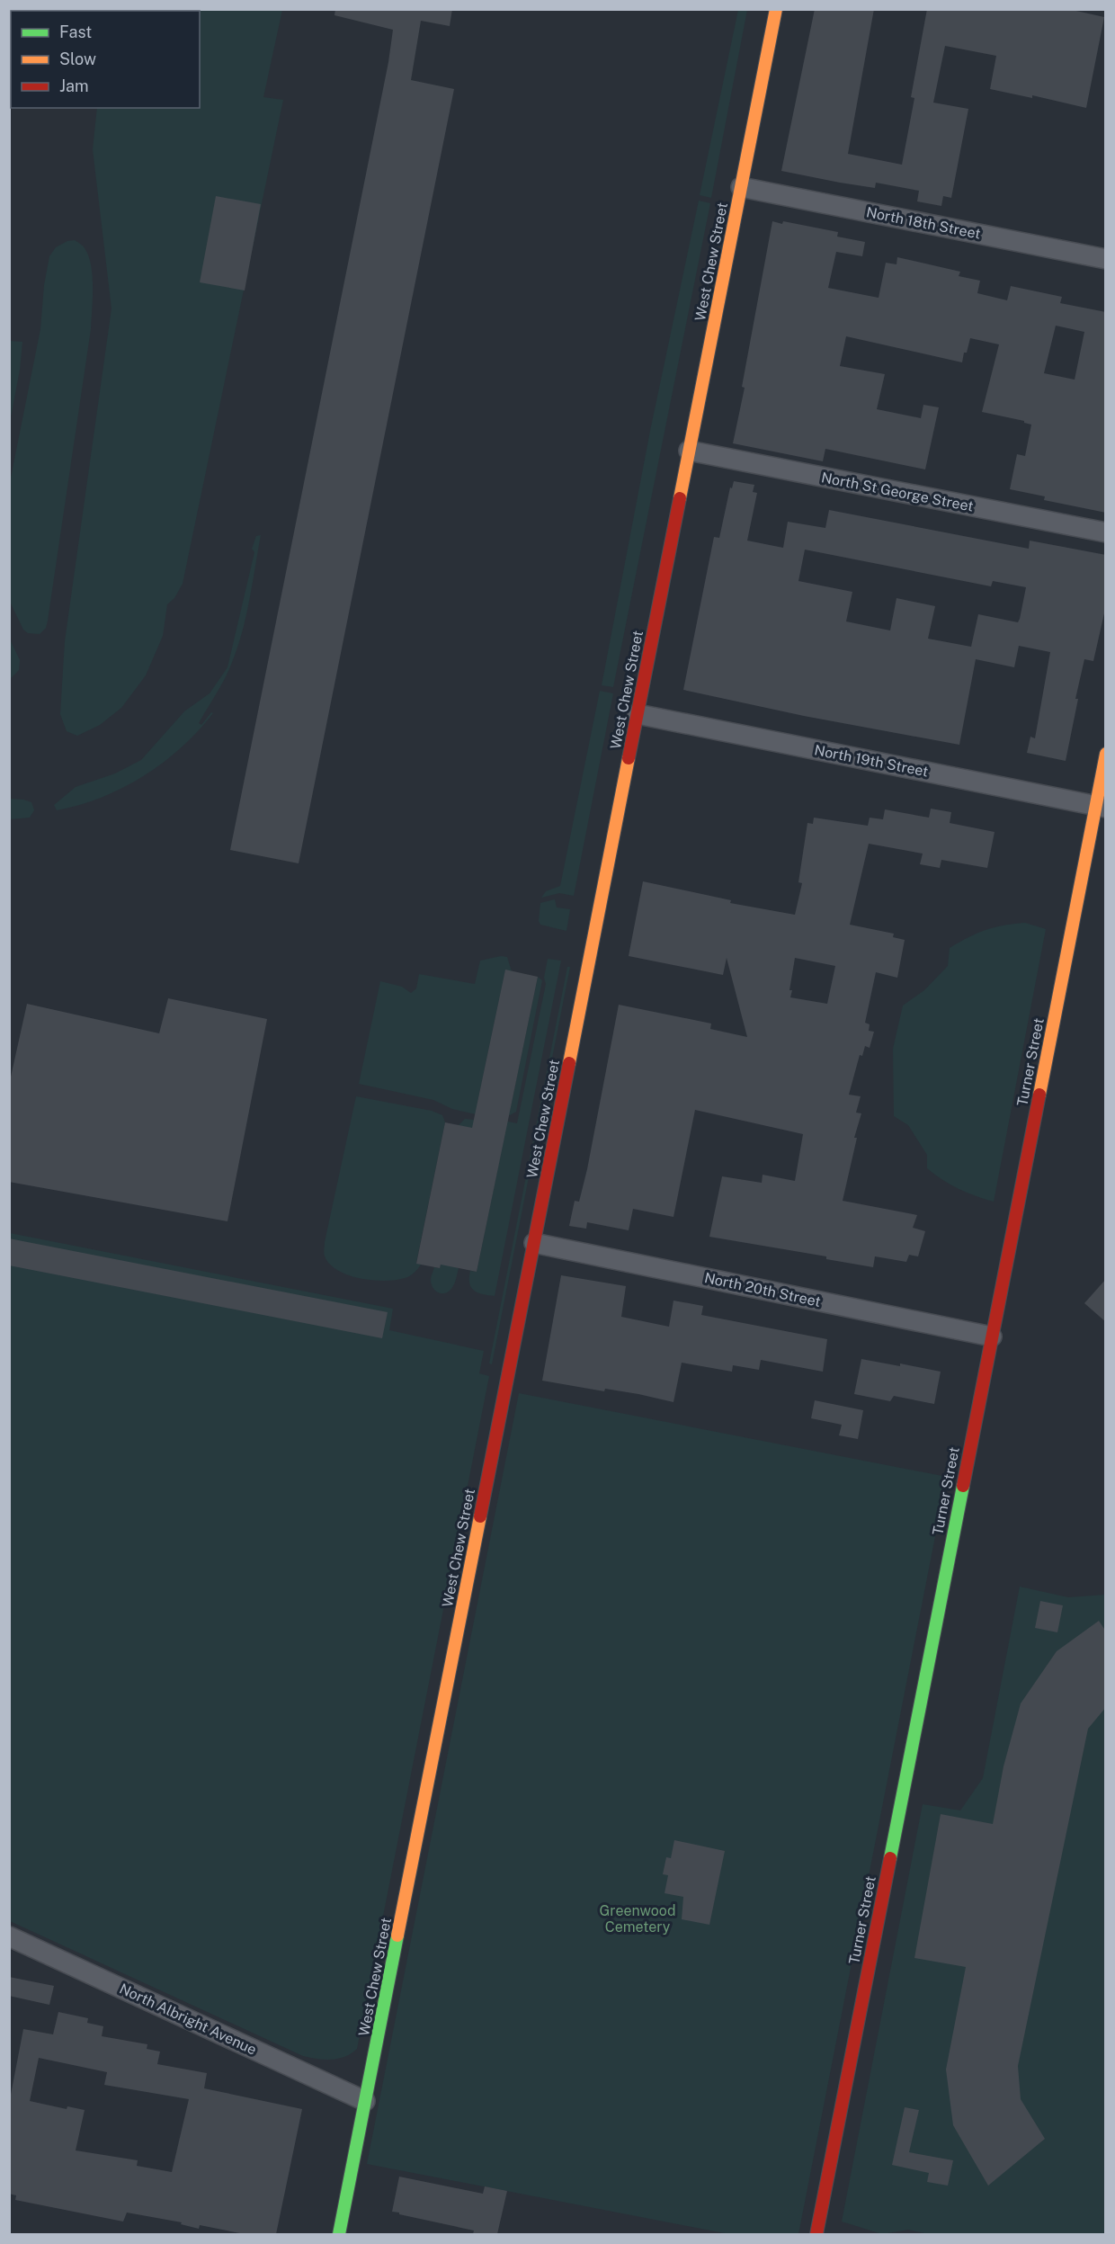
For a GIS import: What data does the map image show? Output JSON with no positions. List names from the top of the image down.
{
  "streets": {
    "street": [
      "North 18th Street",
      "West Chew Street",
      "North St George Street",
      "North 19th Street",
      "Turner Street",
      "North 20th Street",
      "North Albright Avenue"
    ]
  },
  "crossings": [
    ["North 18th Street", "West Chew Street"],
    ["West Chew Street", "North St George Street"],
    ["West Chew Street", "North 19th Street"],
    ["West Chew Street", "North 20th Street"],
    ["West Chew Street", "North Albright Avenue"],
    ["North 19th Street", "Turner Street"],
    ["Turner Street", "North 20th Street"]
  ],
  "parks": ["Greenwood Cemetery"],
  "legend": ["Fast", "Slow", "Jam"]
}
